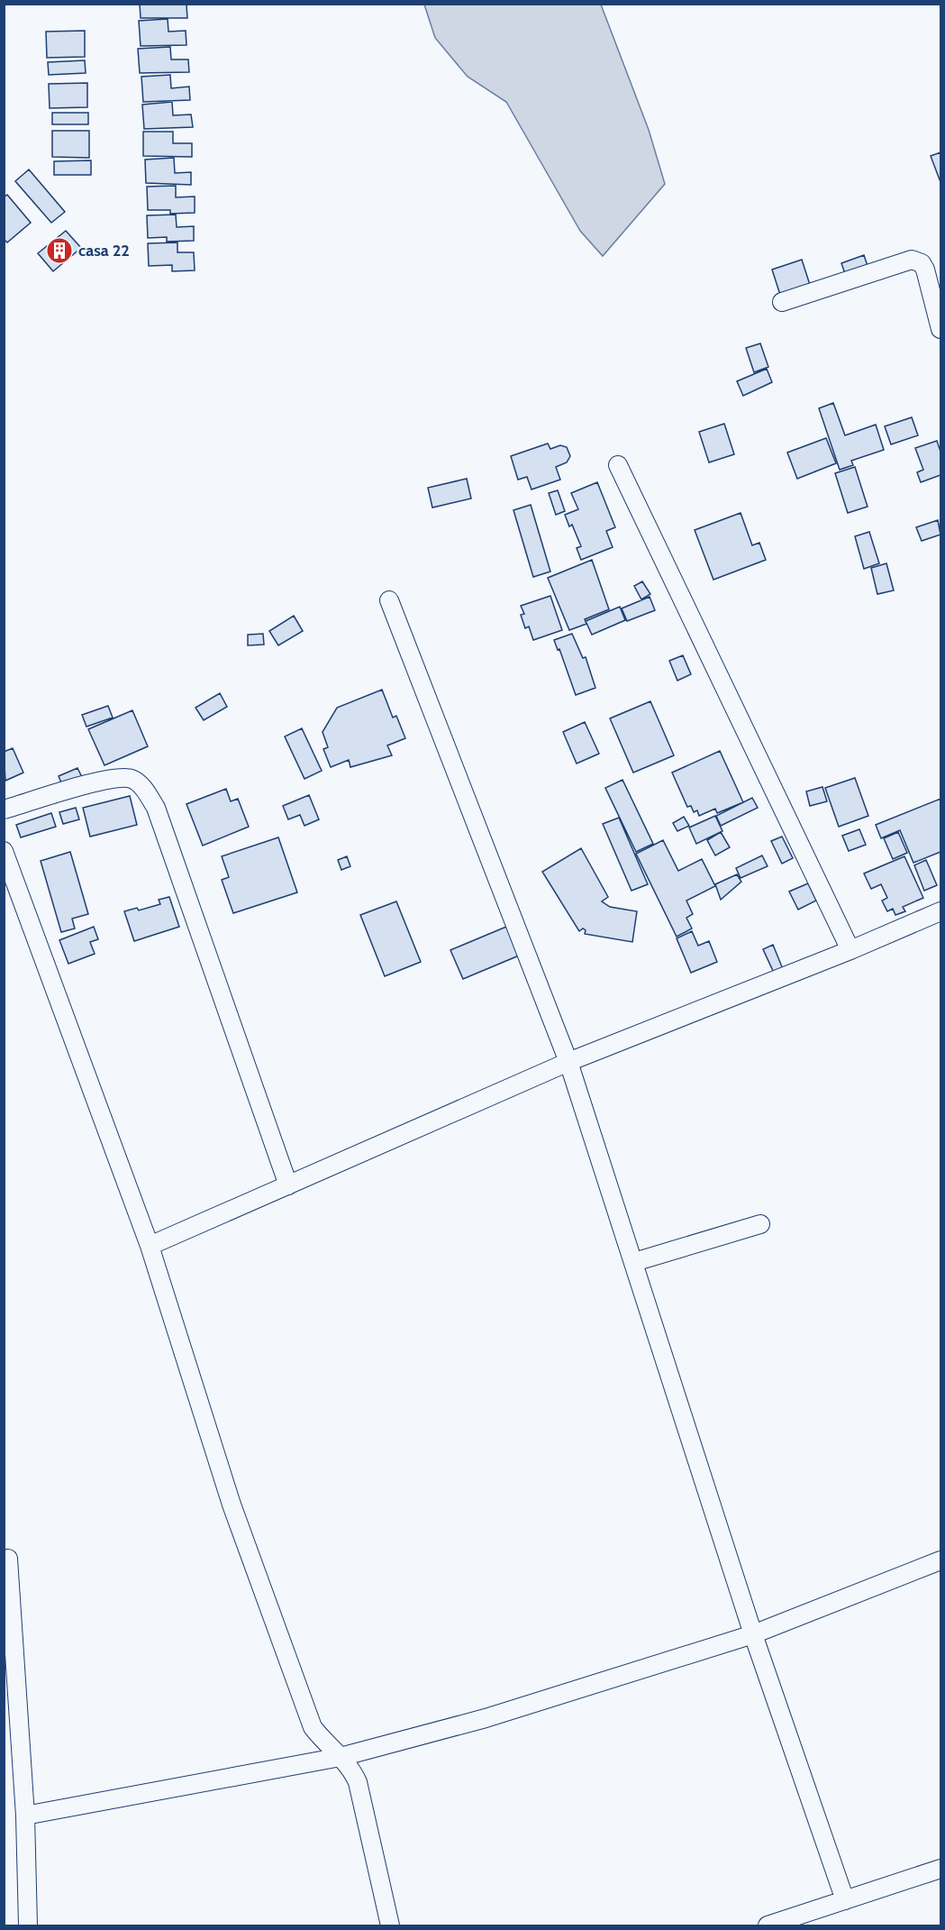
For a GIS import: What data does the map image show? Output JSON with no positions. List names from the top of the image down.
{
  "places": {
    "building": ["casa 22"]
  }
}
